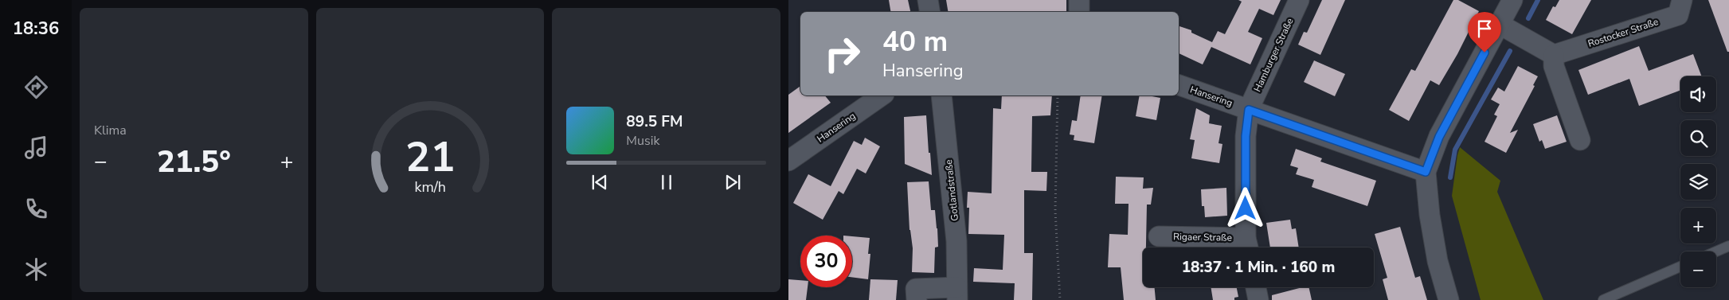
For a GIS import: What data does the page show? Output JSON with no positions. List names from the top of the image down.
{
  "streets": {
    "street": [
      "Rostocker Straße",
      "Hamburger Straße",
      "Hansering",
      "Gotlandstraße",
      "Rigaer Straße"
    ]
  },
  "crossings": [
    ["Hamburger Straße", "Hansering"],
    ["Hamburger Straße", "Rigaer Straße"],
    ["Hansering", "Rigaer Straße"]
  ],
  "page": {
    "tabs": "18:36",
    "tile": "Klima",
    "turn": ["40 m", "Hansering"],
    "map_buttons": ["+", "−"],
    "song": ["89.5 FM", "Musik"],
    "heat": ["−", "21.5°", "+"],
    "limit": "30",
    "trip": "18:37 · 1 Min. · 160 m",
    "gauge": ["21", "km/h"]
  }
}
